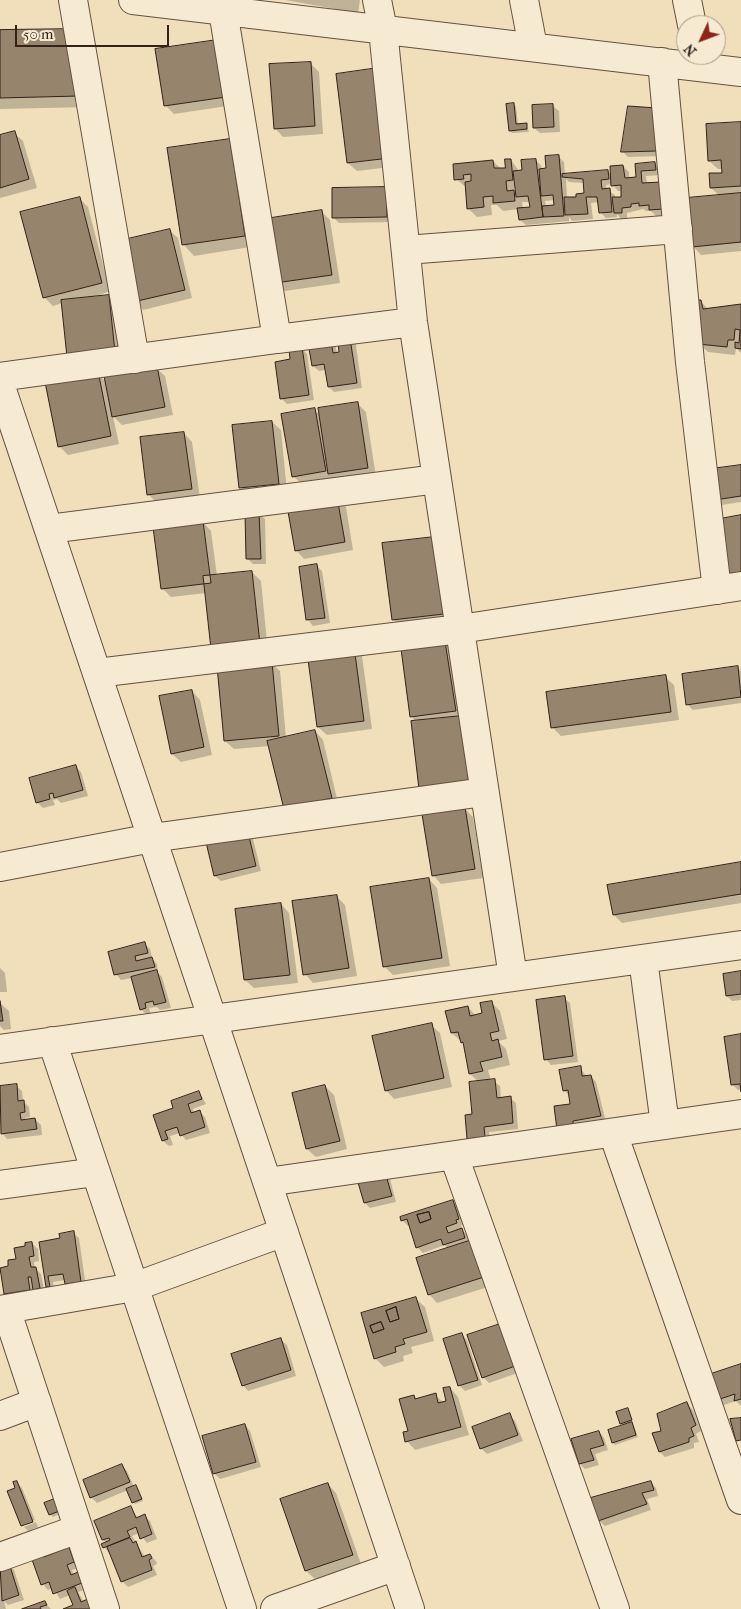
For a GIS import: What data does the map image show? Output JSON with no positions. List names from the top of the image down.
{
  "scale_bar": "50 m",
  "north": "bottom left"
}
